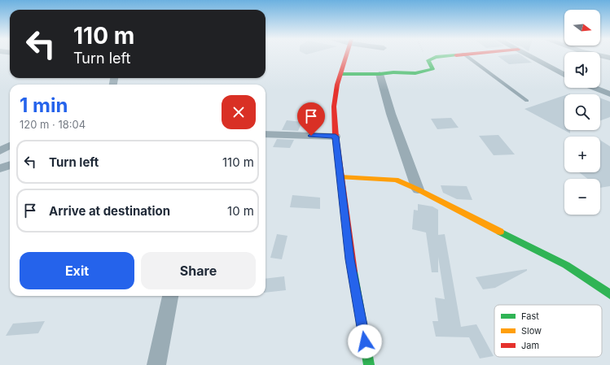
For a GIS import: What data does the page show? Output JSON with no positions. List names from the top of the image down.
{
  "legend": ["Fast", "Slow", "Jam"],
  "north": "right",
  "page": {
    "map_buttons": ["+", "−"],
    "turn": ["110 m", "Turn left"],
    "heading": ["1 min", "120 m · 18:04"],
    "list": [
      {
        "name": "Turn left",
        "value": "110 m"
      },
      {
        "name": "Arrive at destination",
        "value": "10 m"
      }
    ],
    "buttons": ["Exit", "Share"]
  }
}
